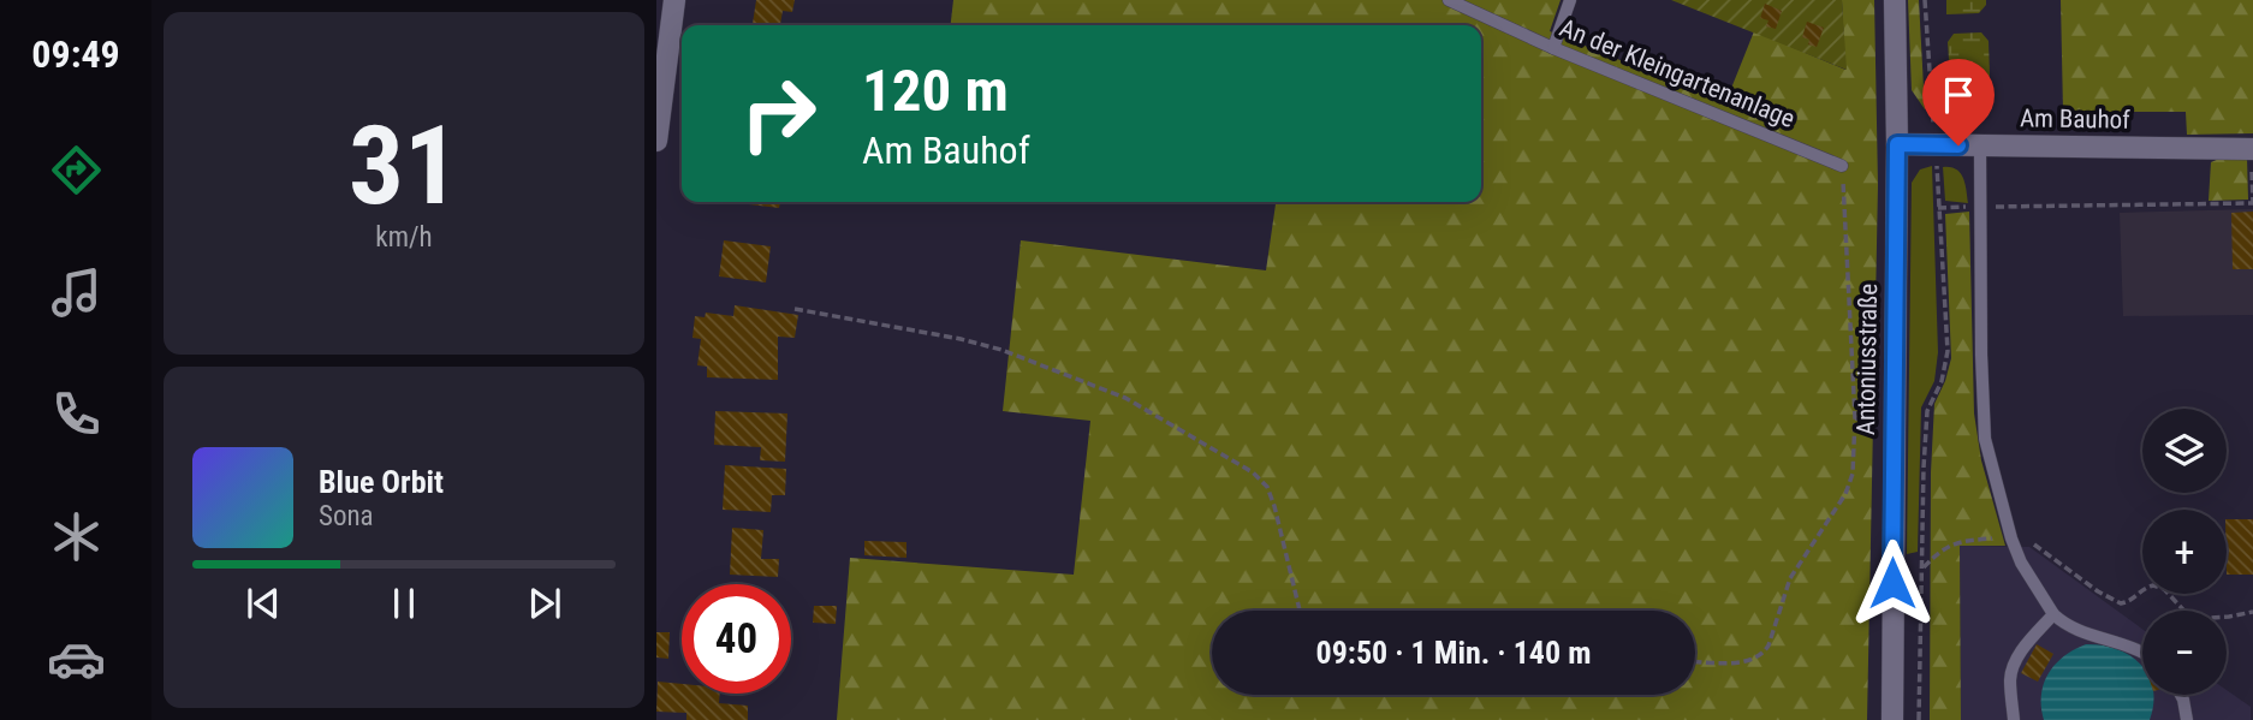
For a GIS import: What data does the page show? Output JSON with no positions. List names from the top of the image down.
{
  "streets": {
    "street": ["Am Bauhof", "Antoniusstraße"],
    "lane": ["An der Kleingartenanlage"]
  },
  "crossings": [
    ["Am Bauhof", "Antoniusstraße"]
  ],
  "page": {
    "tabs": "09:49",
    "tile": ["31", "km/h"],
    "turn": ["120 m", "Am Bauhof"],
    "map_buttons": ["+", "−"],
    "song": ["Blue Orbit", "Sona"],
    "limit": "40",
    "trip": "09:50 · 1 Min. · 140 m"
  }
}
